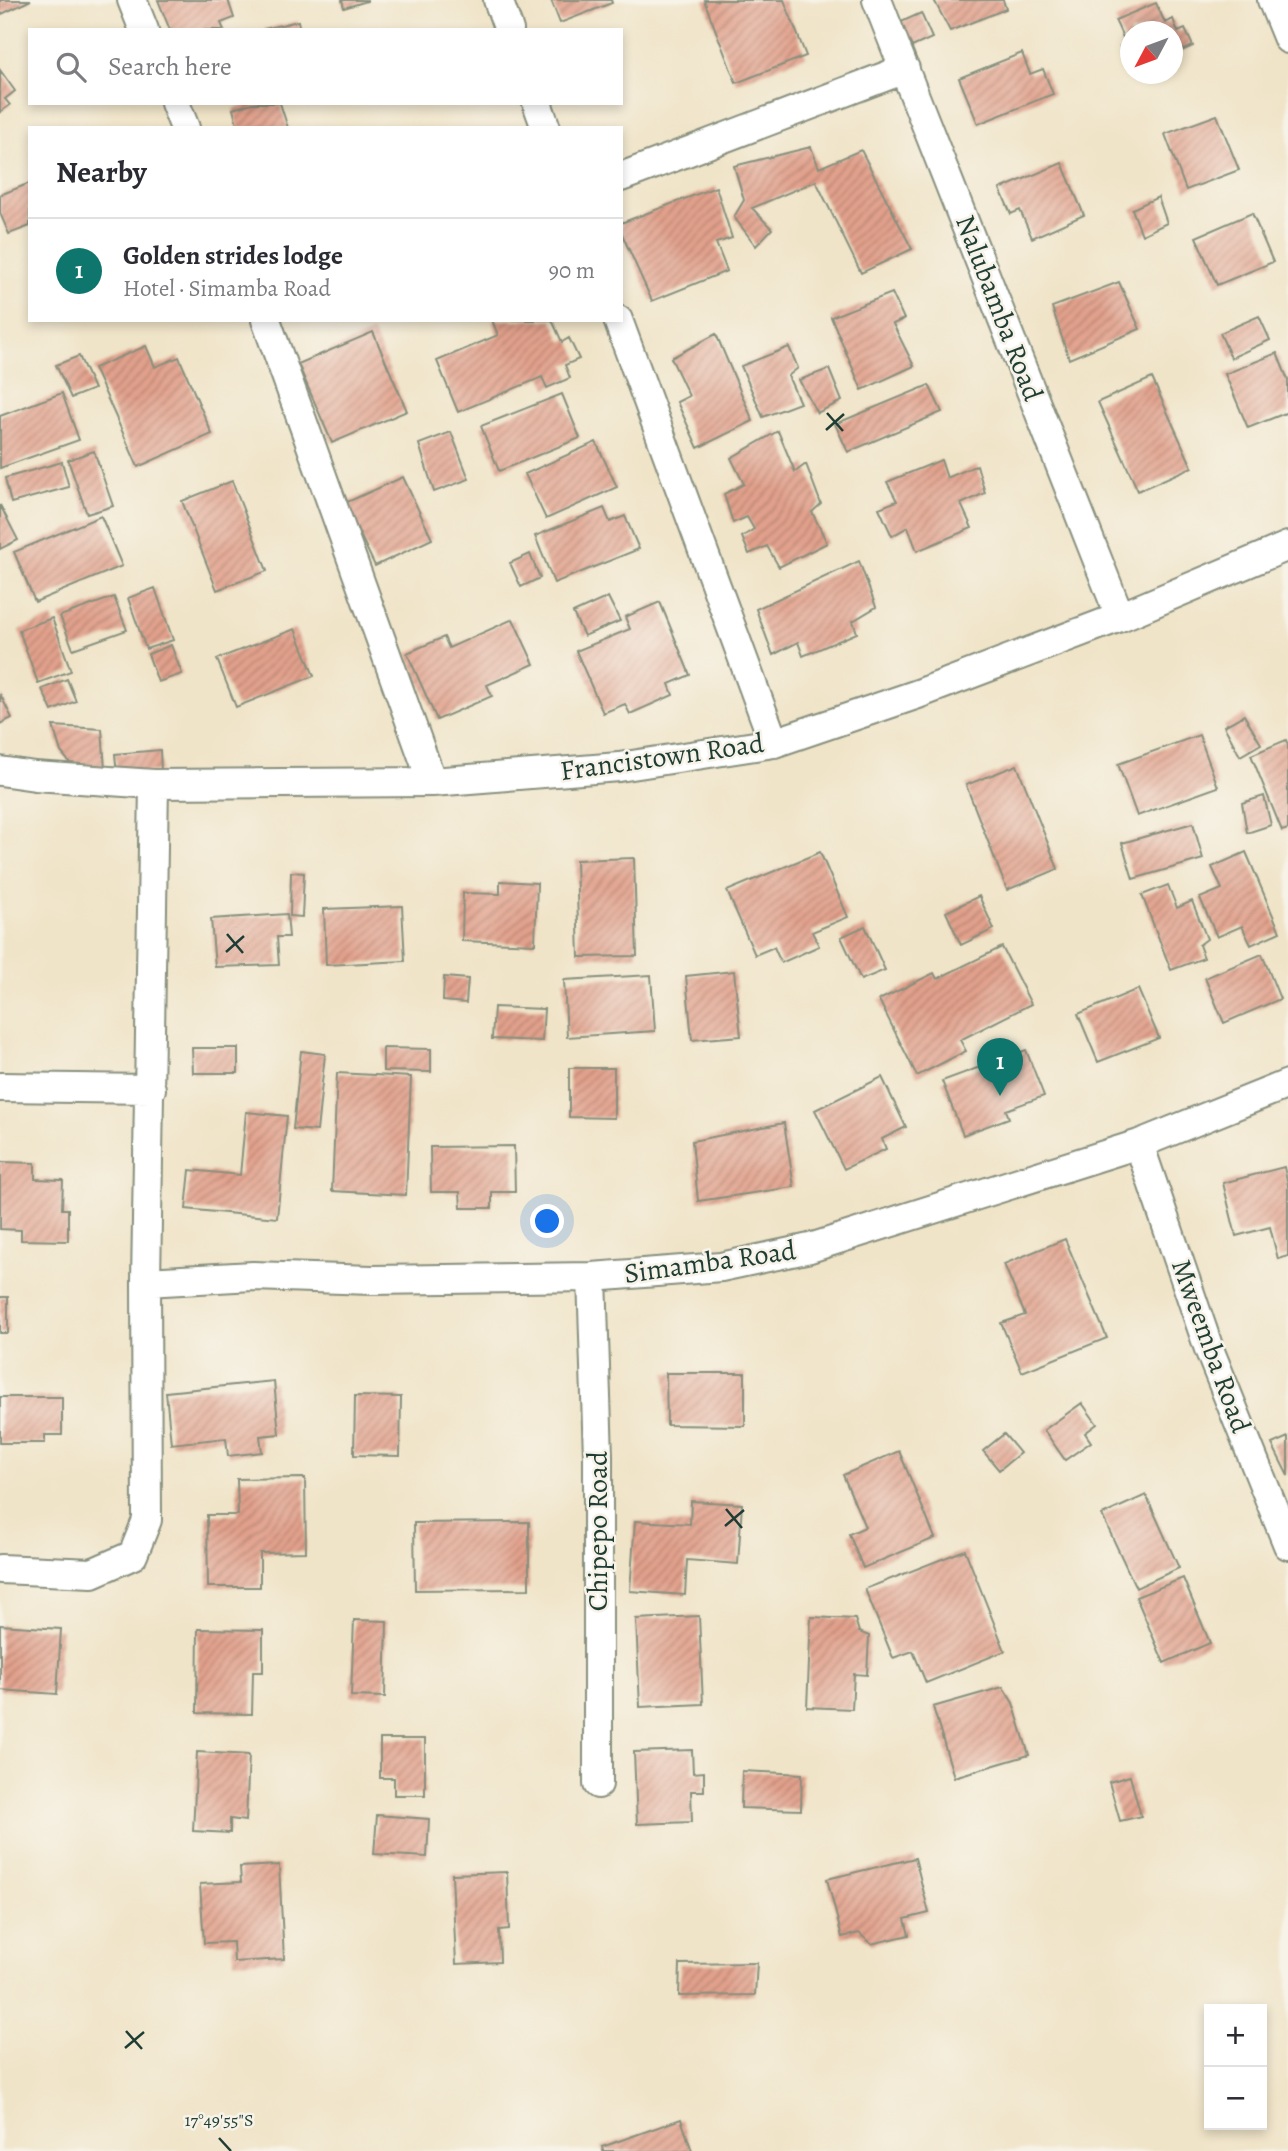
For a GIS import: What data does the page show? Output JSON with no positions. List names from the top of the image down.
{
  "streets": {
    "street": [
      "Nalubamba Road",
      "Francistown Road",
      "Simamba Road",
      "Mweemba Road",
      "Chipepo Road"
    ]
  },
  "crossings": [
    ["Nalubamba Road", "Francistown Road"],
    ["Simamba Road", "Mweemba Road"],
    ["Simamba Road", "Chipepo Road"]
  ],
  "north": "bottom left",
  "page": {
    "search": "Search here",
    "heading": "Nearby",
    "list": [
      {
        "mark": "1",
        "name": "Golden strides lodge",
        "note": "Hotel · Simamba Road",
        "value": "90 m"
      }
    ],
    "pins": "1",
    "map_buttons": ["+", "−"]
  },
  "coordinates": ["17°49'55\"S"]
}
